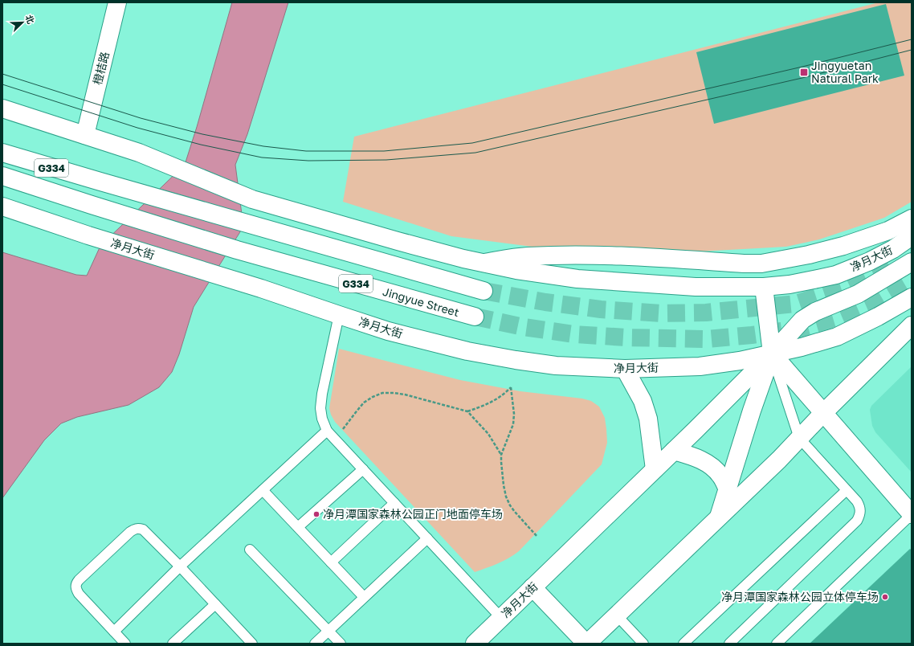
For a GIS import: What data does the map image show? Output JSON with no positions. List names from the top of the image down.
{
  "streets": {
    "main road": [
      "橙桔路",
      "G334",
      "净月大街",
      "Jingyue Street"
    ]
  },
  "crossings": [
    ["橙桔路", "净月大街"]
  ],
  "places": {
    "transit": ["Jingyuetan Natural Park"],
    "other": ["净月潭国家森林公园正门地面停车场", "净月潭国家森林公园立体停车场"]
  },
  "north": "top right"
}
